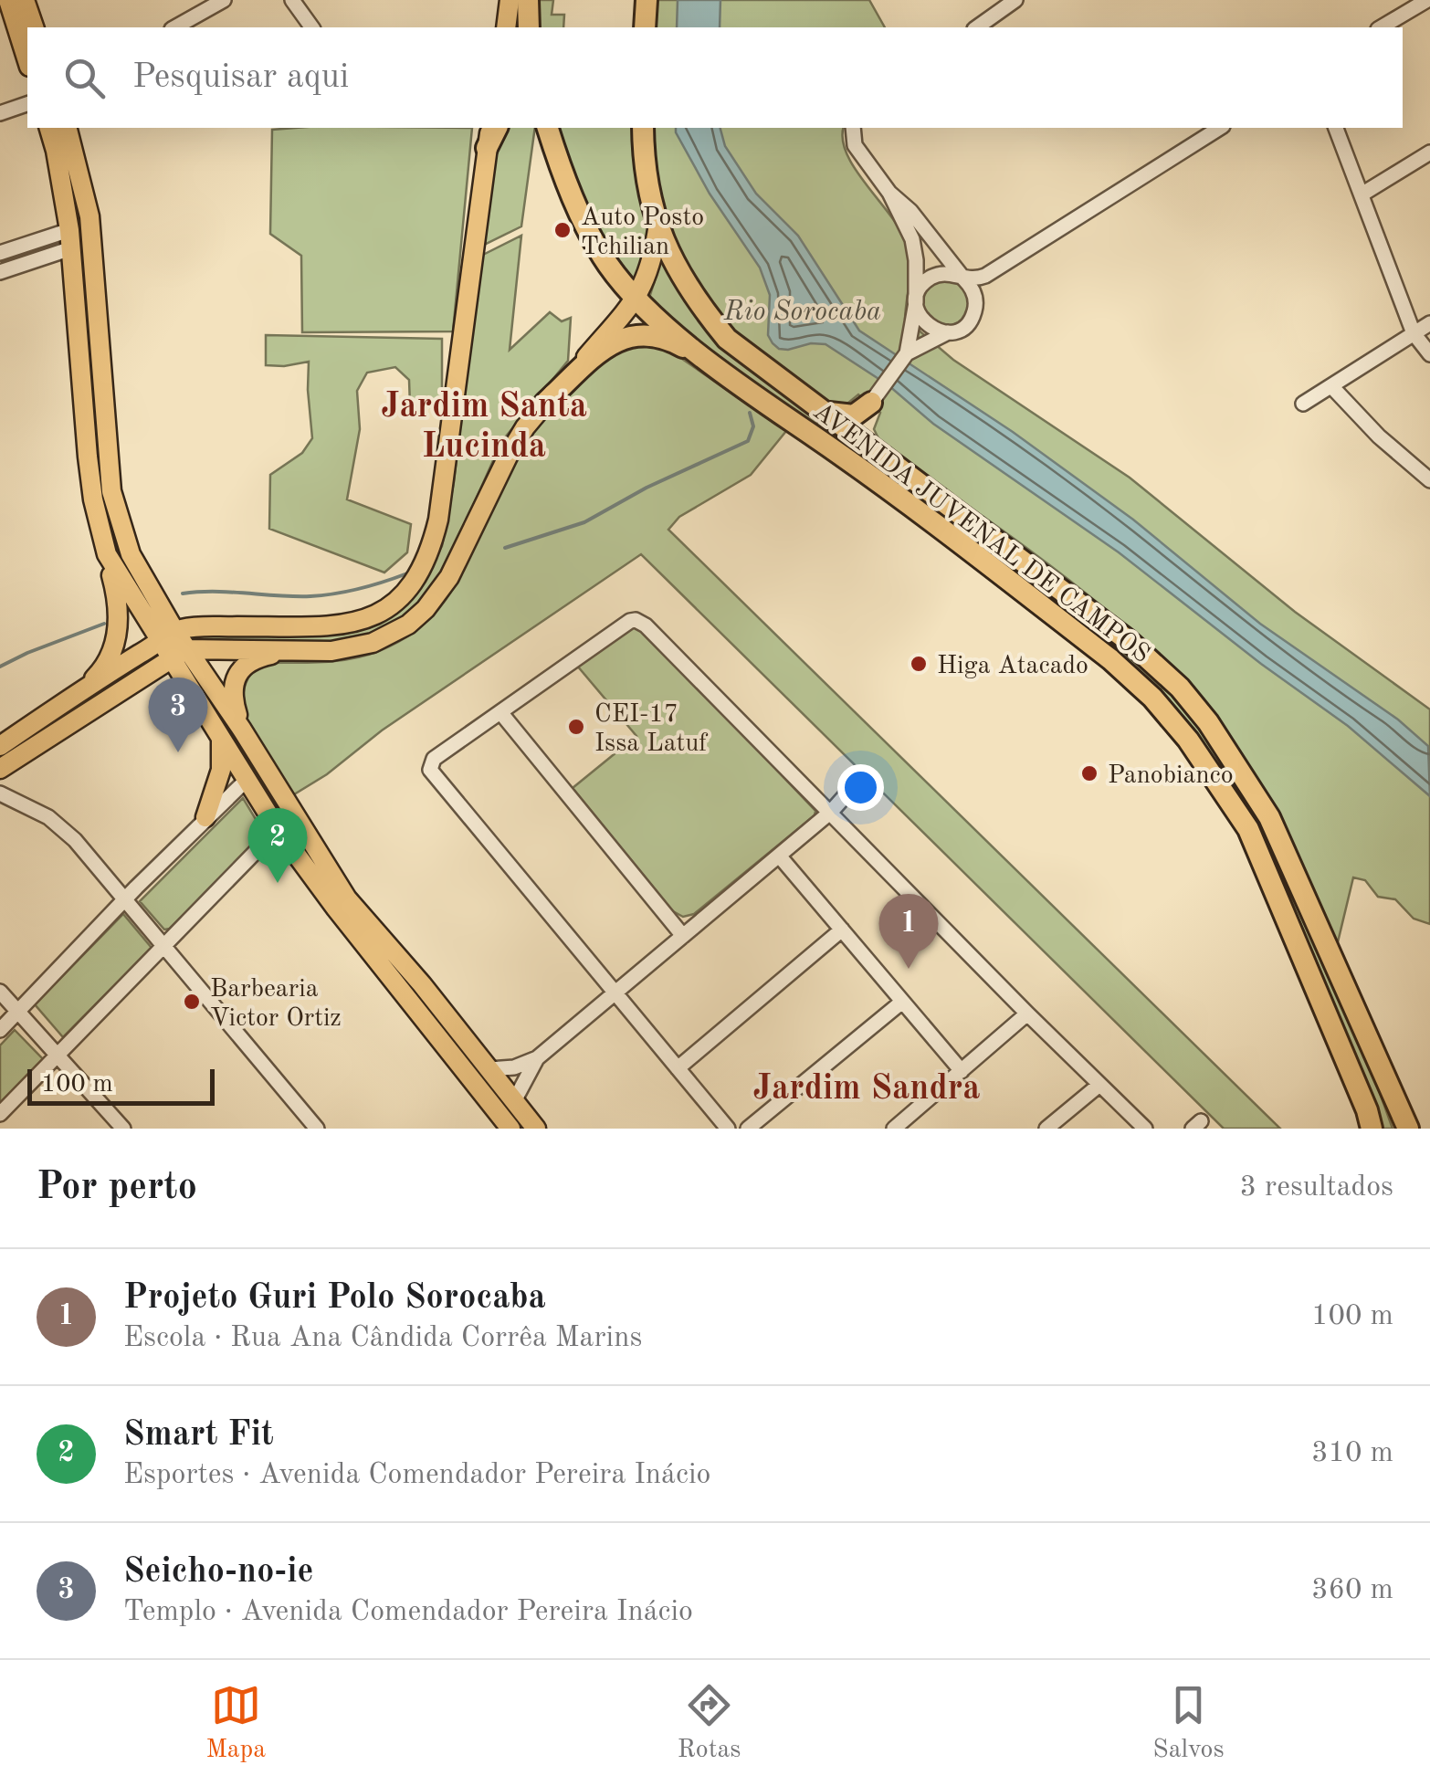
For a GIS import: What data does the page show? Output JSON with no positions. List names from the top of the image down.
{
  "streets": {
    "highway": ["AVENIDA JUVENAL DE CAMPOS"]
  },
  "districts": ["Jardim Santa Lucinda", "Jardim Sandra"],
  "water": ["Rio Sorocaba"],
  "places": [
    "Auto Posto Tchilian",
    "Higa Atacado",
    "CEI-17 Issa Latuf",
    "Panobianco",
    "Barbearia Victor Ortiz"
  ],
  "scale_bar": "100 m",
  "page": {
    "search": "Pesquisar aqui",
    "pins": ["3", "2", "1"],
    "scale": "100 m",
    "heading": ["Por perto", "3 resultados"],
    "list": [
      {
        "mark": "1",
        "name": "Projeto Guri Polo Sorocaba",
        "note": "Escola · Rua Ana Cândida Corrêa Marins",
        "value": "100 m"
      },
      {
        "mark": "2",
        "name": "Smart Fit",
        "note": "Esportes · Avenida Comendador Pereira Inácio",
        "value": "310 m"
      },
      {
        "mark": "3",
        "name": "Seicho-no-ie",
        "note": "Templo · Avenida Comendador Pereira Inácio",
        "value": "360 m"
      }
    ],
    "nav": ["Mapa", "Rotas", "Salvos"]
  }
}
